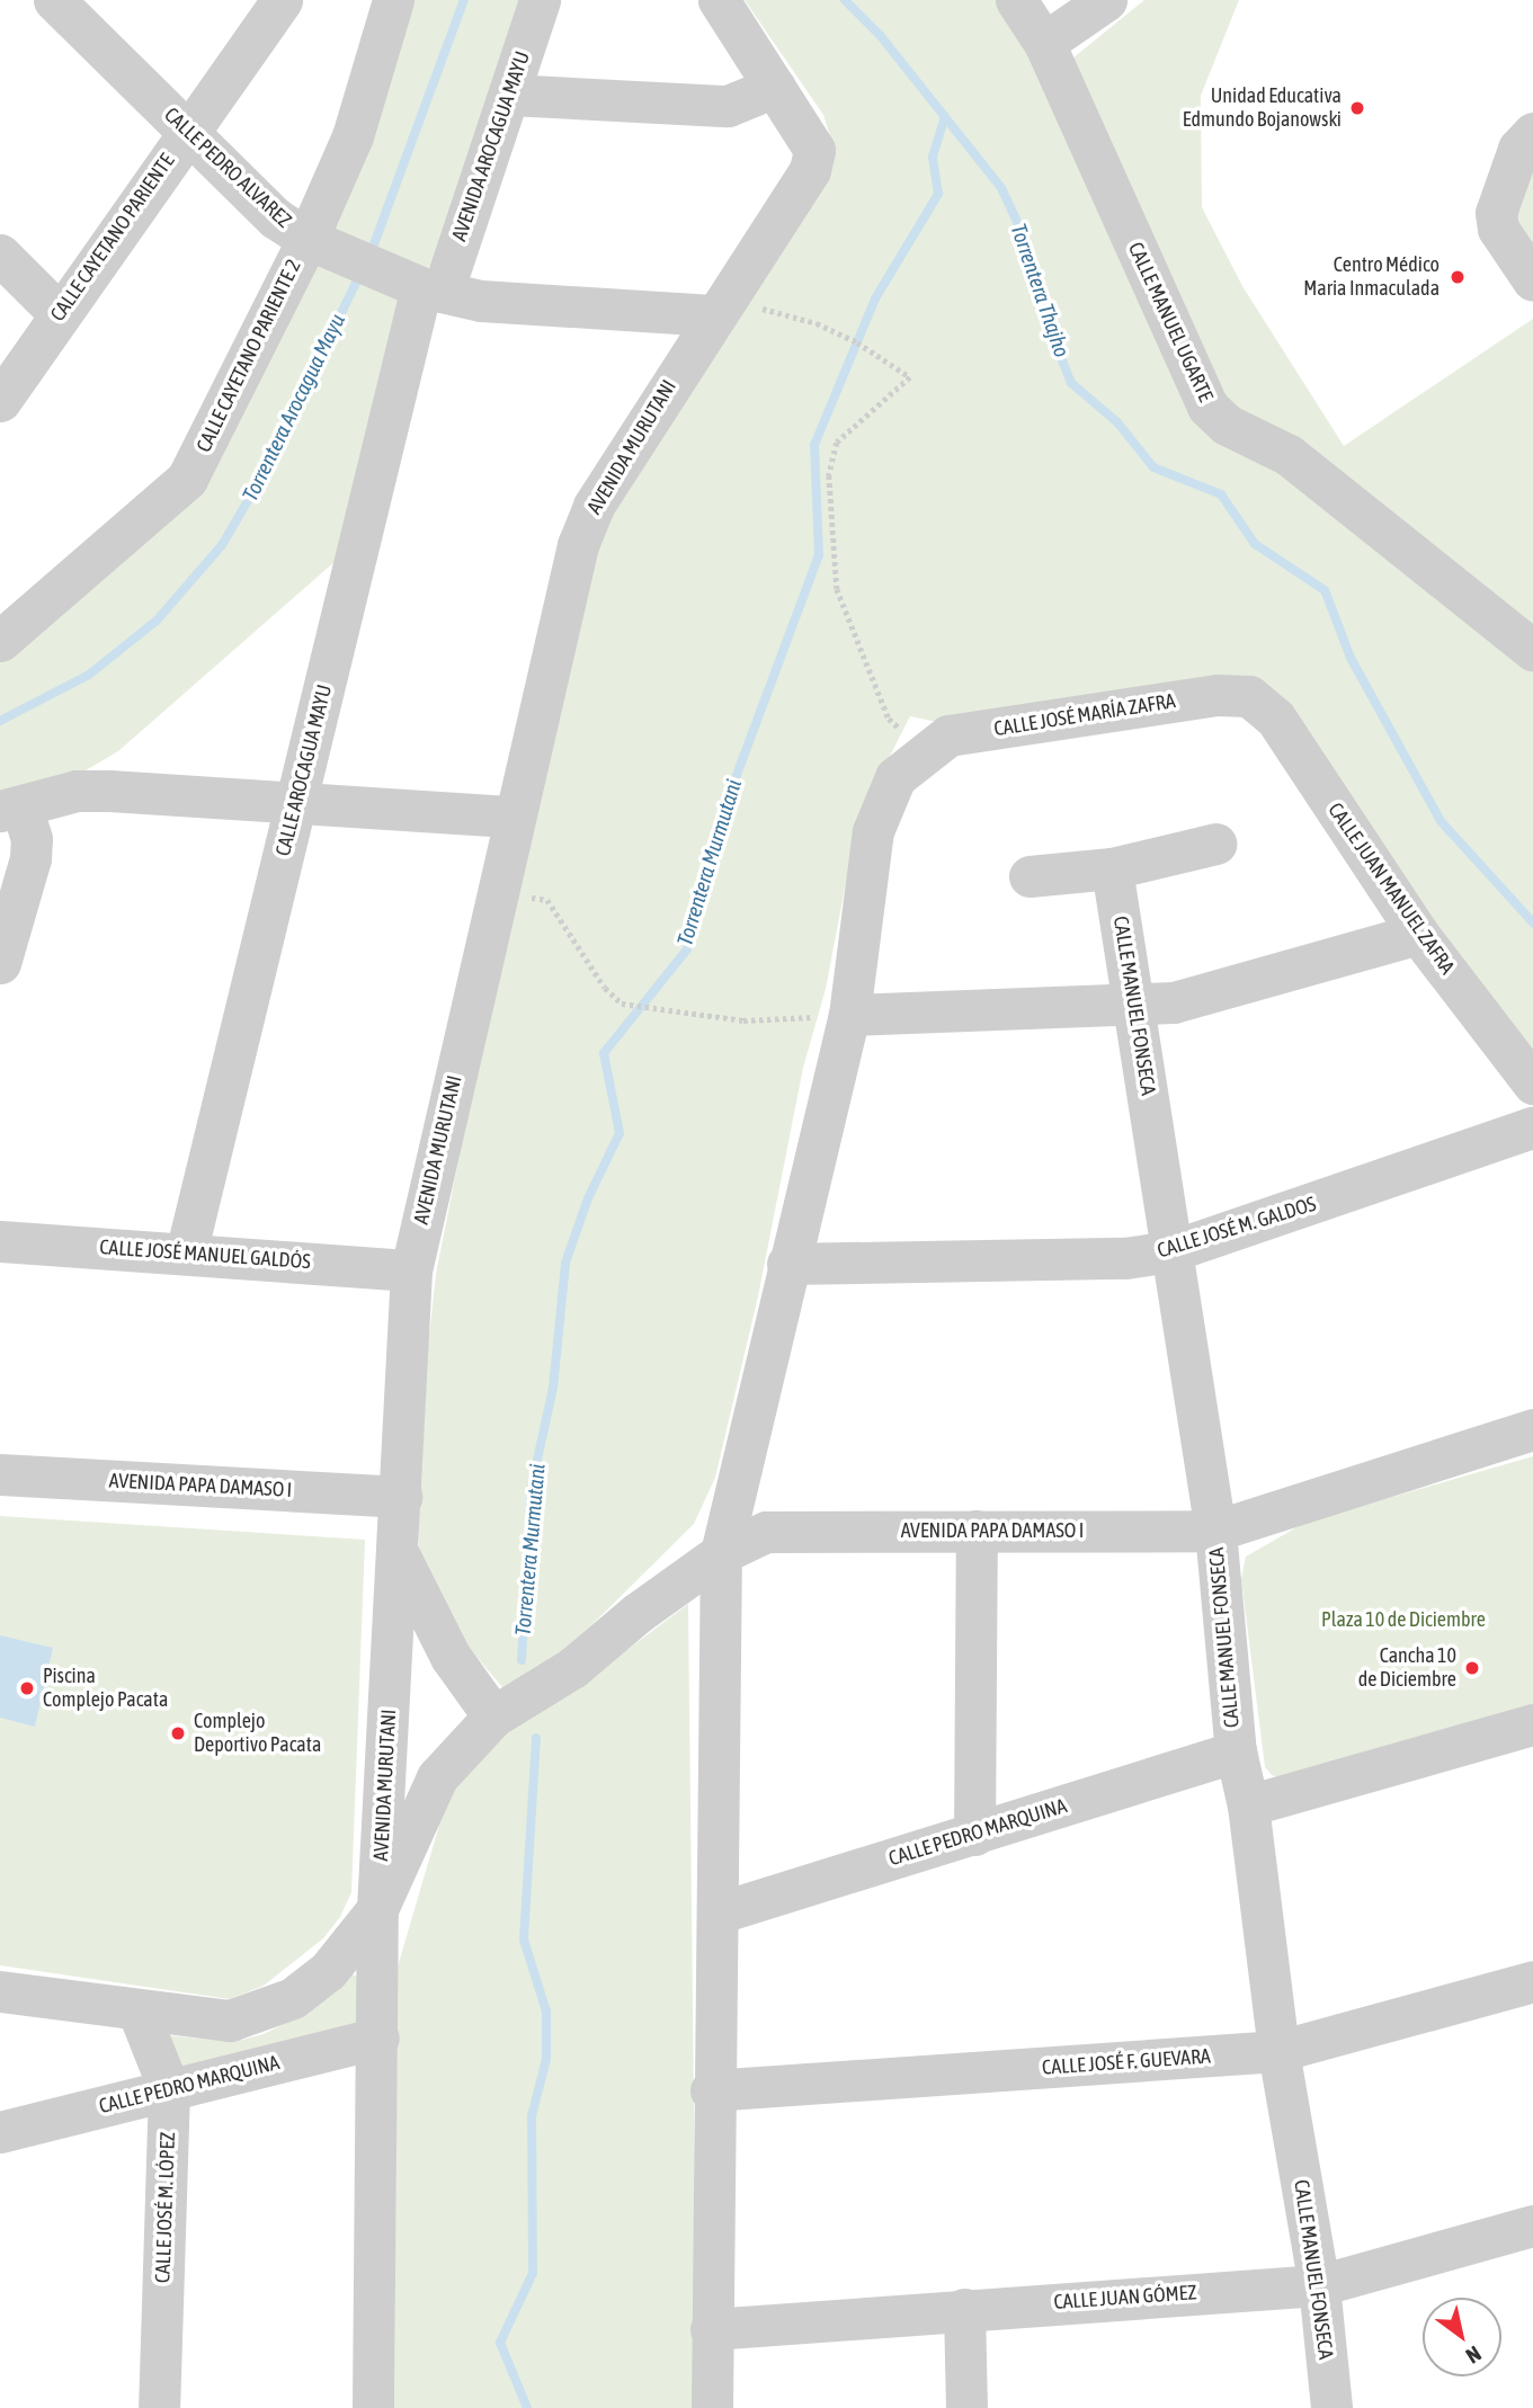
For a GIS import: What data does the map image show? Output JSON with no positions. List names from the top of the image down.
{
  "streets": {
    "street": [
      "AVENIDA AROCAGUA MAYU",
      "CALLE PEDRO ALVAREZ",
      "CALLE CAYETANO PARIENTE",
      "CALLE MANUEL UGARTE",
      "CALLE CAYETANO PARIENTE 2",
      "AVENIDA MURUTANI",
      "CALLE JOSÉ MARÍA ZAFRA",
      "CALLE AROCAGUA MAYU",
      "CALLE JUAN MANUEL ZAFRA",
      "CALLE MANUEL FONSECA",
      "CALLE JOSÉ M. GALDOS",
      "CALLE JOSÉ MANUEL GALDÓS",
      "AVENIDA PAPA DAMASO I",
      "CALLE PEDRO MARQUINA",
      "CALLE JOSÉ F. GUEVARA",
      "CALLE JOSÉ M. LÓPEZ",
      "CALLE JUAN GÓMEZ"
    ]
  },
  "crossings": [
    ["AVENIDA AROCAGUA MAYU", "CALLE PEDRO ALVAREZ"],
    ["AVENIDA AROCAGUA MAYU", "CALLE AROCAGUA MAYU"],
    ["CALLE PEDRO ALVAREZ", "CALLE CAYETANO PARIENTE"],
    ["CALLE PEDRO ALVAREZ", "CALLE CAYETANO PARIENTE 2"],
    ["CALLE PEDRO ALVAREZ", "AVENIDA MURUTANI"],
    ["CALLE PEDRO ALVAREZ", "CALLE AROCAGUA MAYU"],
    ["AVENIDA MURUTANI", "CALLE JOSÉ MANUEL GALDÓS"],
    ["AVENIDA MURUTANI", "AVENIDA PAPA DAMASO I"],
    ["AVENIDA MURUTANI", "CALLE PEDRO MARQUINA"],
    ["CALLE JOSÉ MARÍA ZAFRA", "CALLE JUAN MANUEL ZAFRA"],
    ["CALLE JOSÉ MARÍA ZAFRA", "CALLE JOSÉ M. GALDOS"],
    ["CALLE JOSÉ MARÍA ZAFRA", "AVENIDA PAPA DAMASO I"],
    ["CALLE JOSÉ MARÍA ZAFRA", "CALLE PEDRO MARQUINA"],
    ["CALLE JOSÉ MARÍA ZAFRA", "CALLE JOSÉ F. GUEVARA"],
    ["CALLE JOSÉ MARÍA ZAFRA", "CALLE JUAN GÓMEZ"],
    ["CALLE AROCAGUA MAYU", "CALLE JOSÉ MANUEL GALDÓS"],
    ["CALLE MANUEL FONSECA", "CALLE JOSÉ M. GALDOS"],
    ["CALLE MANUEL FONSECA", "AVENIDA PAPA DAMASO I"],
    ["CALLE MANUEL FONSECA", "CALLE PEDRO MARQUINA"],
    ["CALLE MANUEL FONSECA", "CALLE JOSÉ F. GUEVARA"],
    ["CALLE MANUEL FONSECA", "CALLE JUAN GÓMEZ"],
    ["CALLE PEDRO MARQUINA", "CALLE JOSÉ M. LÓPEZ"]
  ],
  "water": ["Torrentera Thajho", "Torrentera Arocagua Mayu", "Torrentera Murmutani"],
  "parks": ["Plaza 10 de Diciembre"],
  "places": [
    "Unidad Educativa Edmundo Bojanowski",
    "Centro Médico Maria Inmaculada",
    "Cancha 10 de Diciembre",
    "Piscina Complejo Pacata",
    "Complejo Deportivo Pacata"
  ],
  "north": "bottom right"
}
